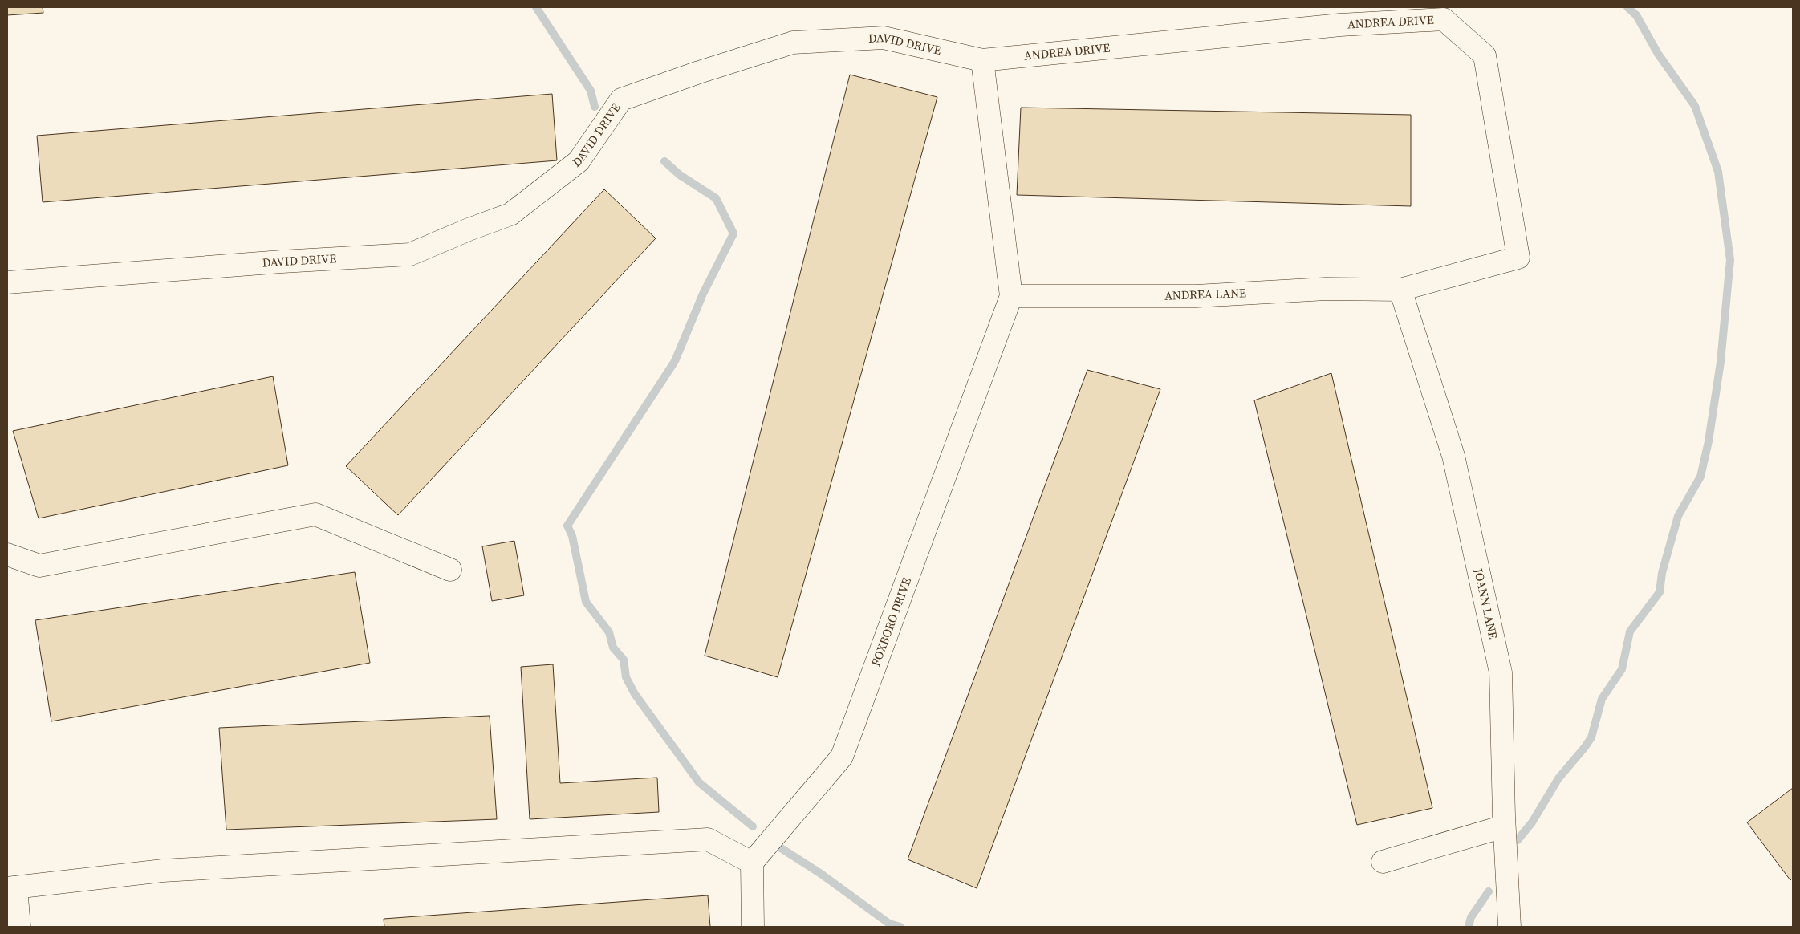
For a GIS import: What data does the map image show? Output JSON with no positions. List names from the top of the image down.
{
  "streets": {
    "street": [
      "ANDREA DRIVE",
      "DAVID DRIVE",
      "ANDREA LANE",
      "JOANN LANE",
      "FOXBORO DRIVE"
    ]
  },
  "crossings": [
    ["ANDREA DRIVE", "DAVID DRIVE"],
    ["ANDREA DRIVE", "ANDREA LANE"],
    ["ANDREA DRIVE", "JOANN LANE"],
    ["ANDREA LANE", "JOANN LANE"],
    ["ANDREA LANE", "FOXBORO DRIVE"]
  ]
}
